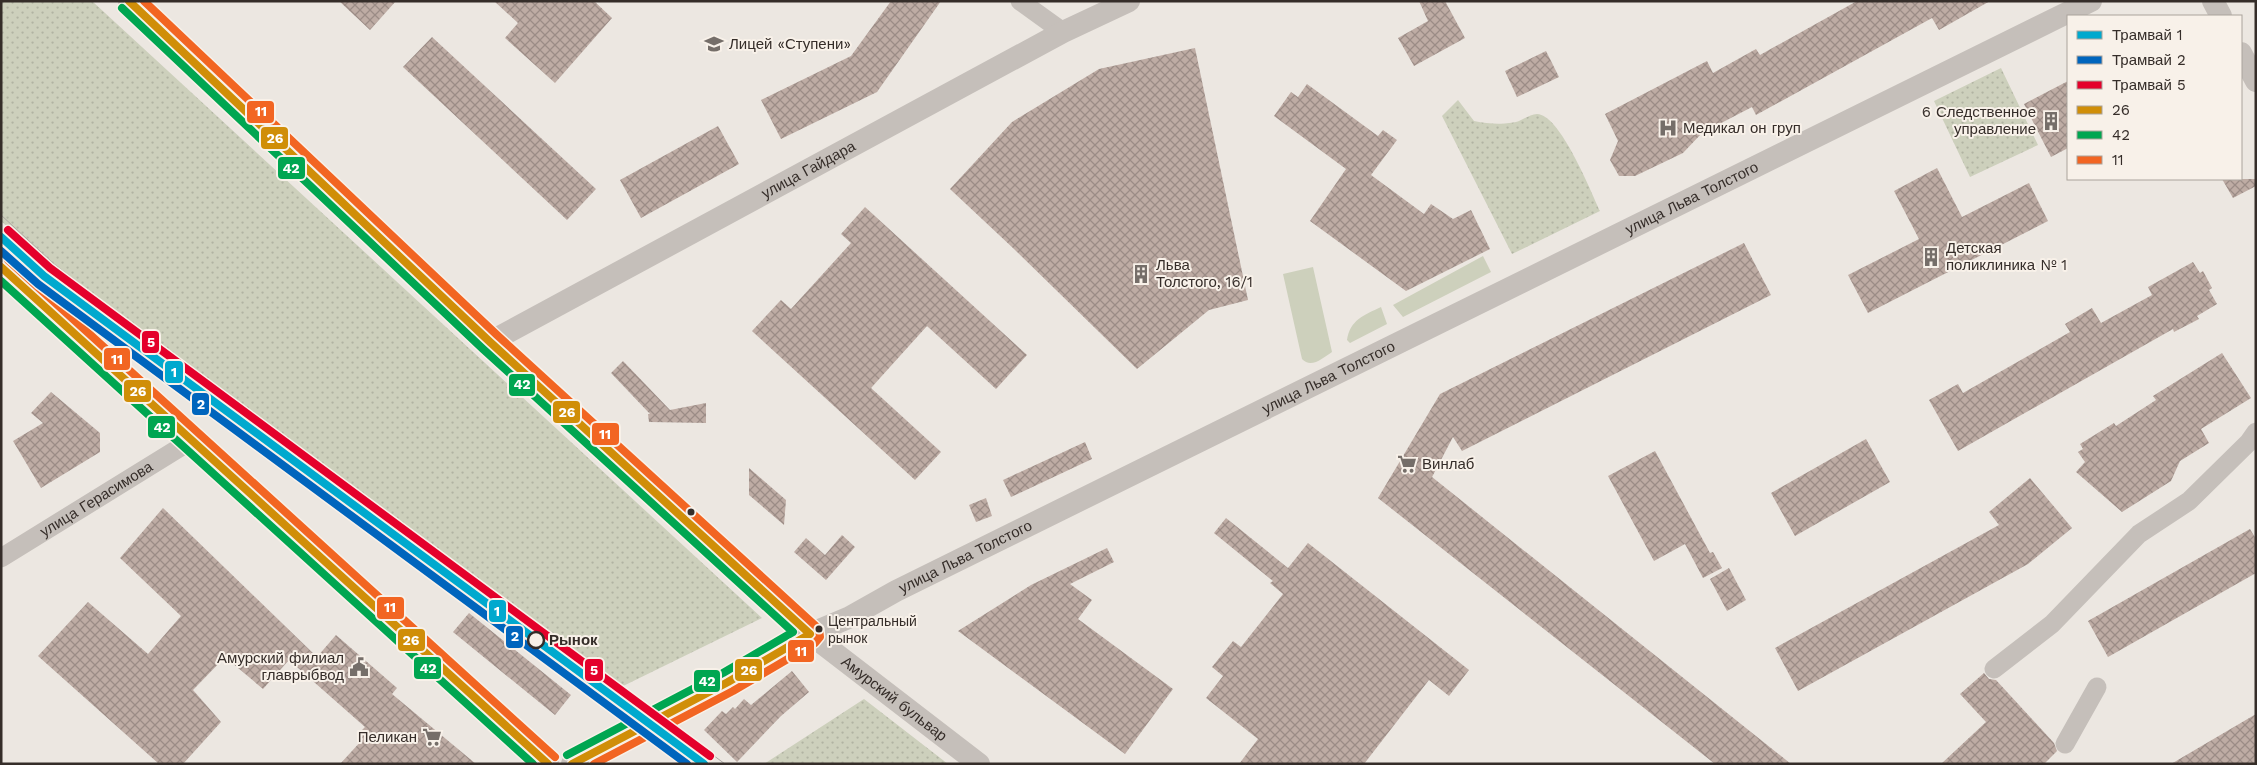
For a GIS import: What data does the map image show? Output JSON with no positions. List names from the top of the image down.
{
  "streets": {
    "street": [
      "улица Гайдара",
      "улица Льва Толстого",
      "улица Герасимова",
      "Амурский бульвар"
    ]
  },
  "crossings": [
    ["улица Гайдара", "Амурский бульвар"],
    ["улица Льва Толстого", "Амурский бульвар"]
  ],
  "places": {
    "school or university": ["Лицей «Ступени»"],
    "building": ["6 Следственное управление", "Детская поликлиника № 1", "Льва Толстого, 16/1"],
    "hospital": ["Медикал он груп"],
    "supermarket": ["Винлаб", "Пеликан"],
    "other": ["Центральный рынок", "Рынок"],
    "public building": ["Амурский филиал главрыбвод"]
  },
  "lines": [
    "transit line 26",
    "transit line 11",
    "transit line 42",
    "tram line 5",
    "tram line 1",
    "tram line 2"
  ],
  "legend": [
    "Трамвай 1",
    "Трамвай 2",
    "Трамвай 5",
    "26",
    "42",
    "11"
  ]
}
